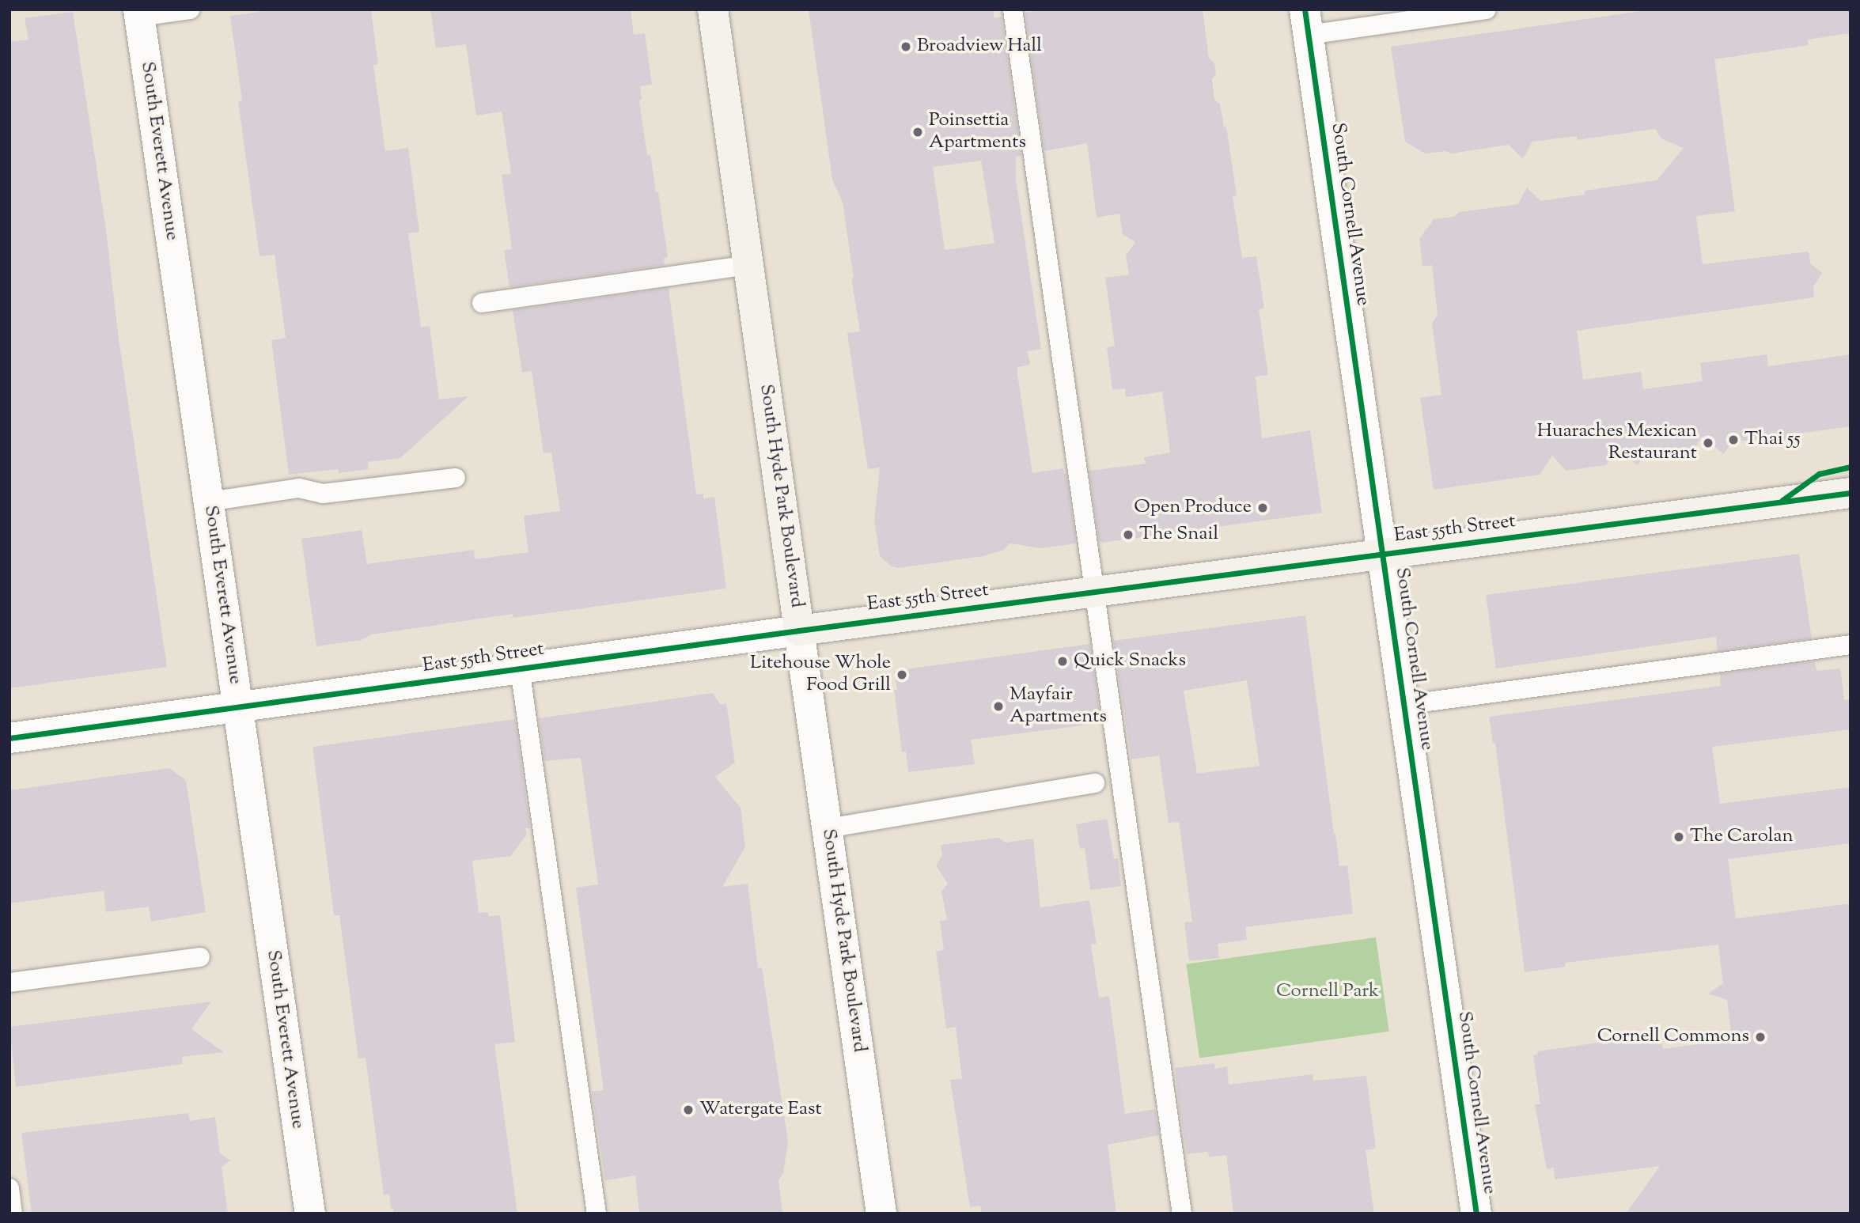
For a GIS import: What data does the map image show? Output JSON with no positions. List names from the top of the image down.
{
  "streets": {
    "main road": ["South Hyde Park Boulevard", "East 55th Street"],
    "street": ["South Everett Avenue", "South Cornell Avenue"]
  },
  "crossings": [
    ["South Everett Avenue", "East 55th Street"],
    ["South Cornell Avenue", "East 55th Street"],
    ["South Hyde Park Boulevard", "East 55th Street"]
  ],
  "parks": ["Cornell Park"],
  "places": [
    "Broadview Hall",
    "Poinsettia Apartments",
    "Thai 55",
    "Huaraches Mexican Restaurant",
    "Open Produce",
    "The Snail",
    "Quick Snacks",
    "Litehouse Whole Food Grill",
    "Mayfair Apartments",
    "The Carolan",
    "Cornell Commons",
    "Watergate East"
  ]
}
